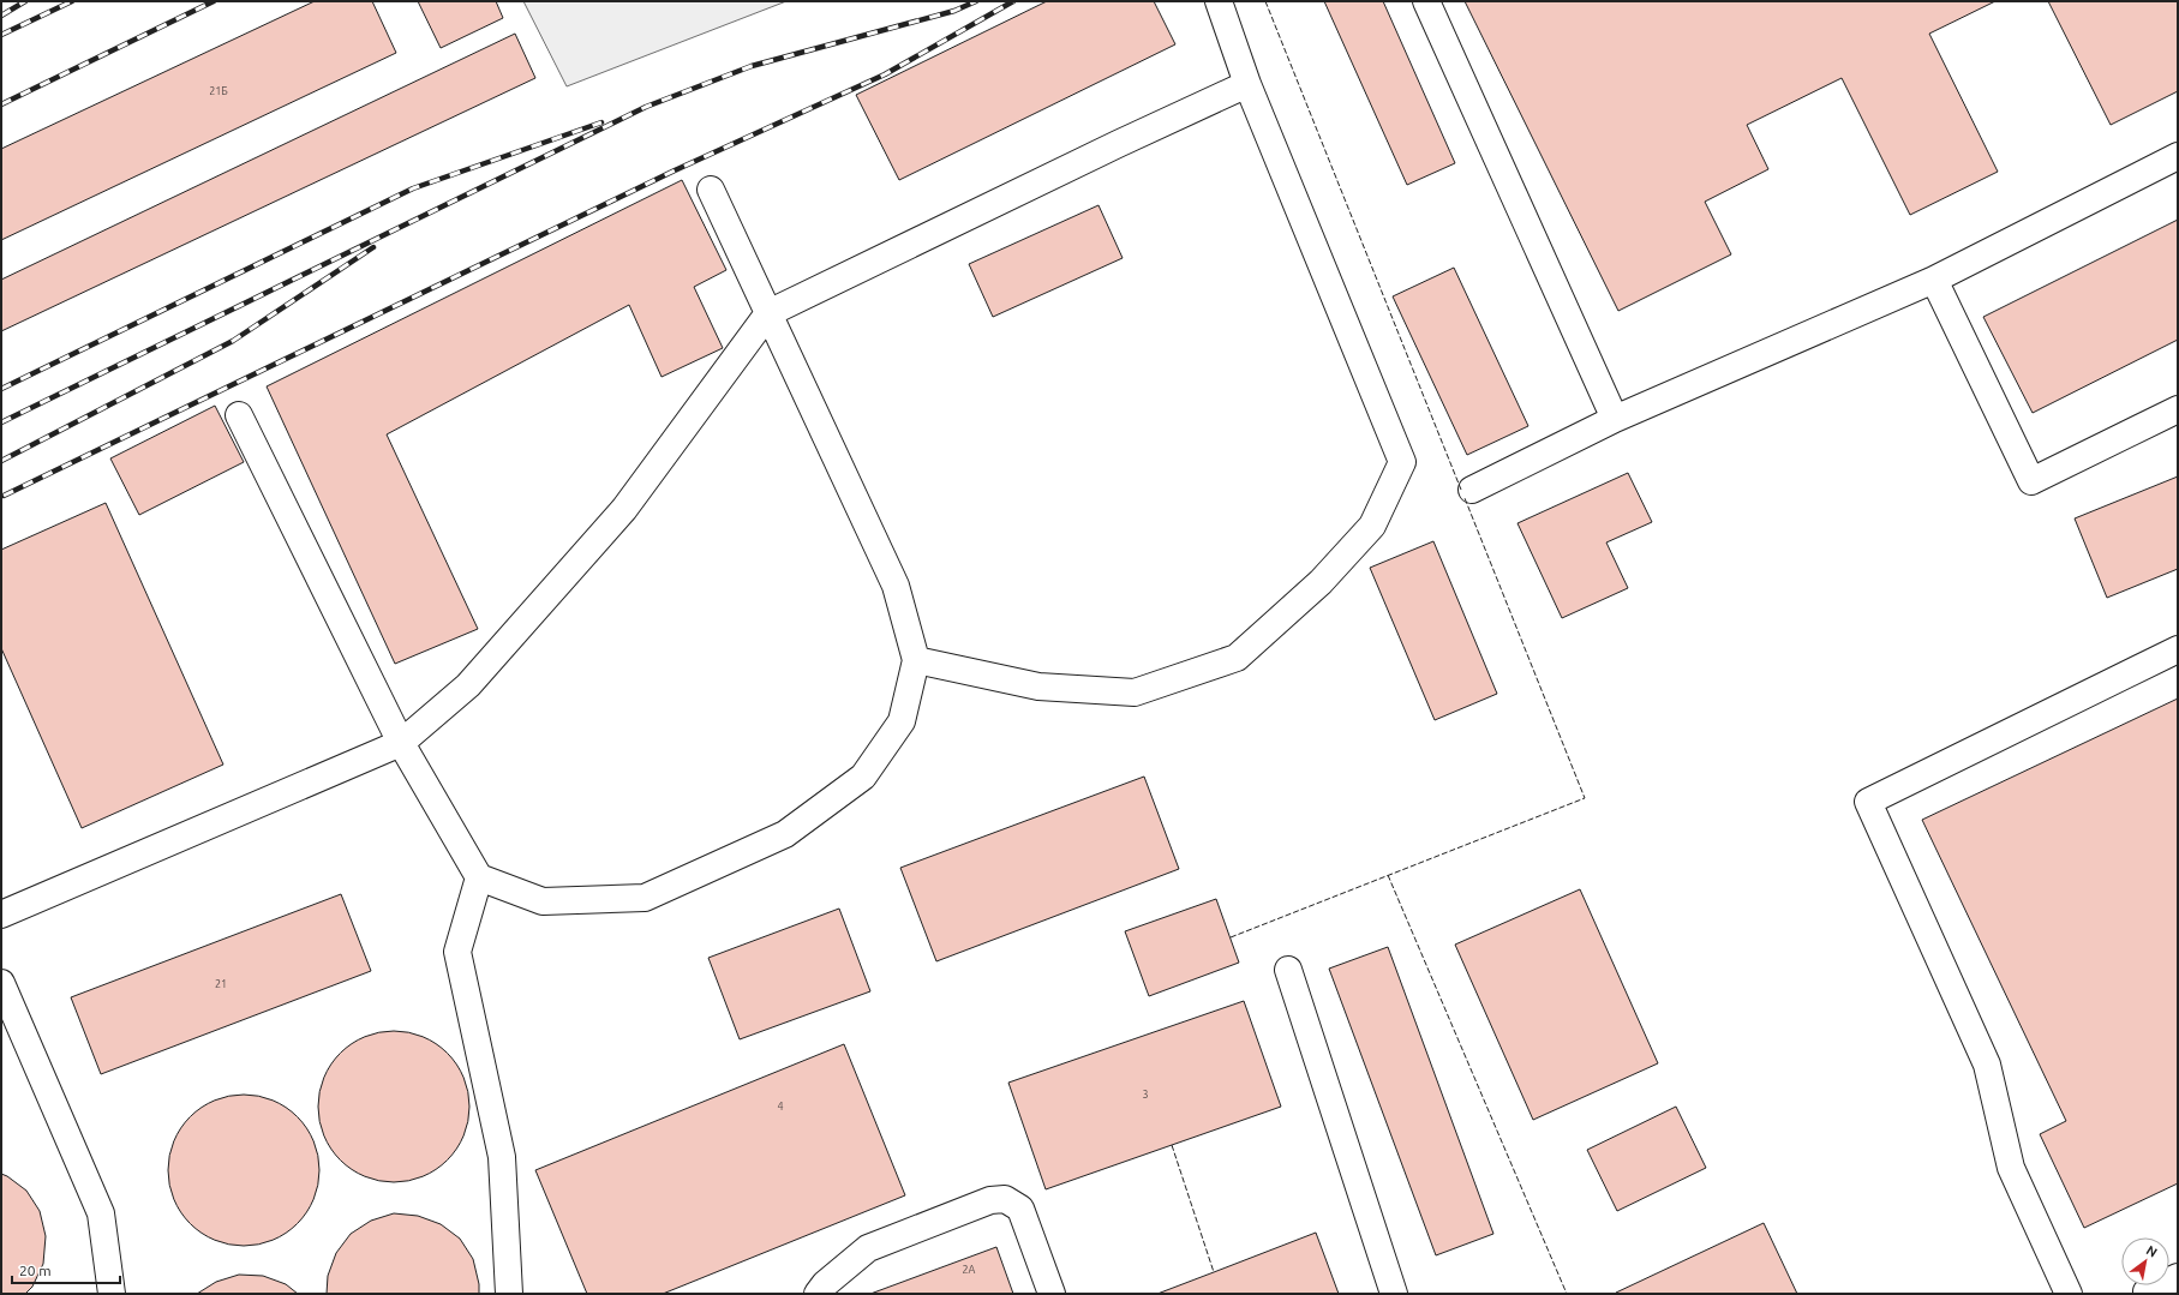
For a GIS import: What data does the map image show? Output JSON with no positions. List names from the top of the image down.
{
  "house_numbers": [
    "21Б",
    "21",
    "3",
    "4",
    "2А"
  ],
  "scale_bar": "20 m",
  "north": "top right"
}
